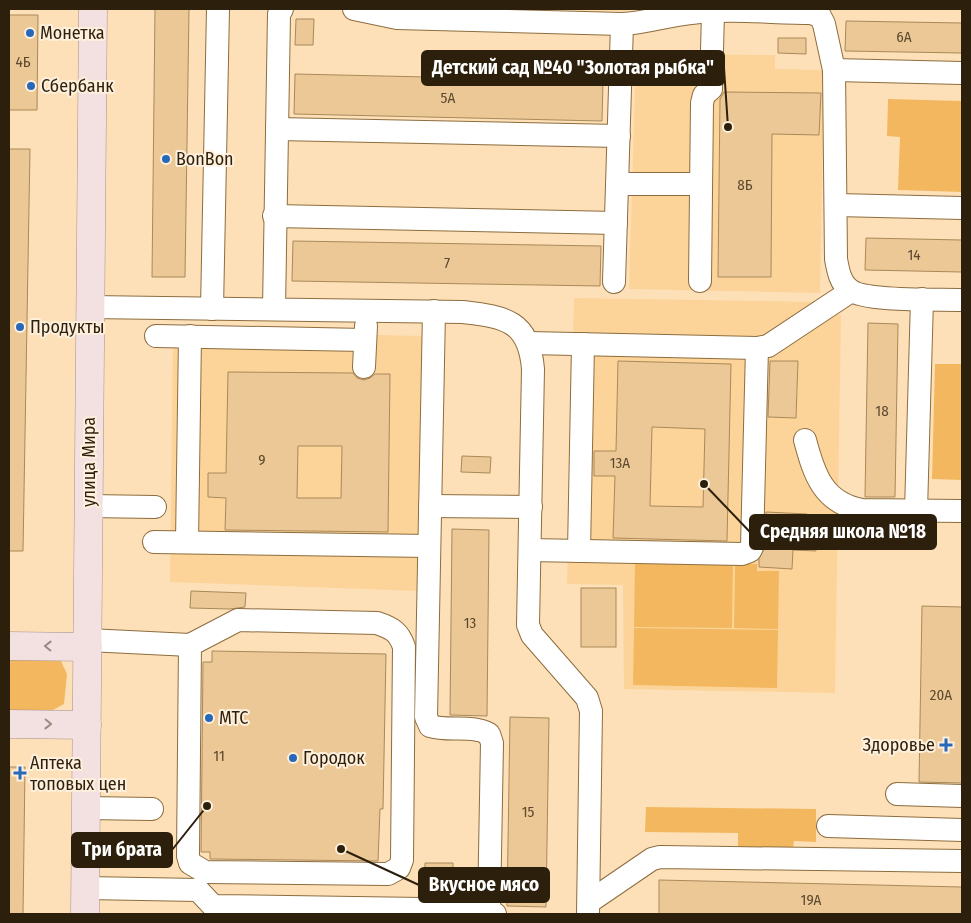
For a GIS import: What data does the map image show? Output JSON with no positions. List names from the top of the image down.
{
  "streets": {
    "main road": ["улица Мира"]
  },
  "places": {
    "other": [
      "Монетка",
      "Сбербанк",
      "Детский сад №40 \"Золотая рыбка\"",
      "BonBon",
      "Продукты",
      "Средняя школа №18",
      "МТС",
      "Городок",
      "Три брата",
      "Вкусное мясо"
    ],
    "health": ["Здоровье", "Аптека топовых цен"]
  },
  "house_numbers": [
    "6А",
    "4Б",
    "5А",
    "8Б",
    "14",
    "7",
    "18",
    "9",
    "13А",
    "13",
    "20А",
    "11",
    "15",
    "19А"
  ]
}
